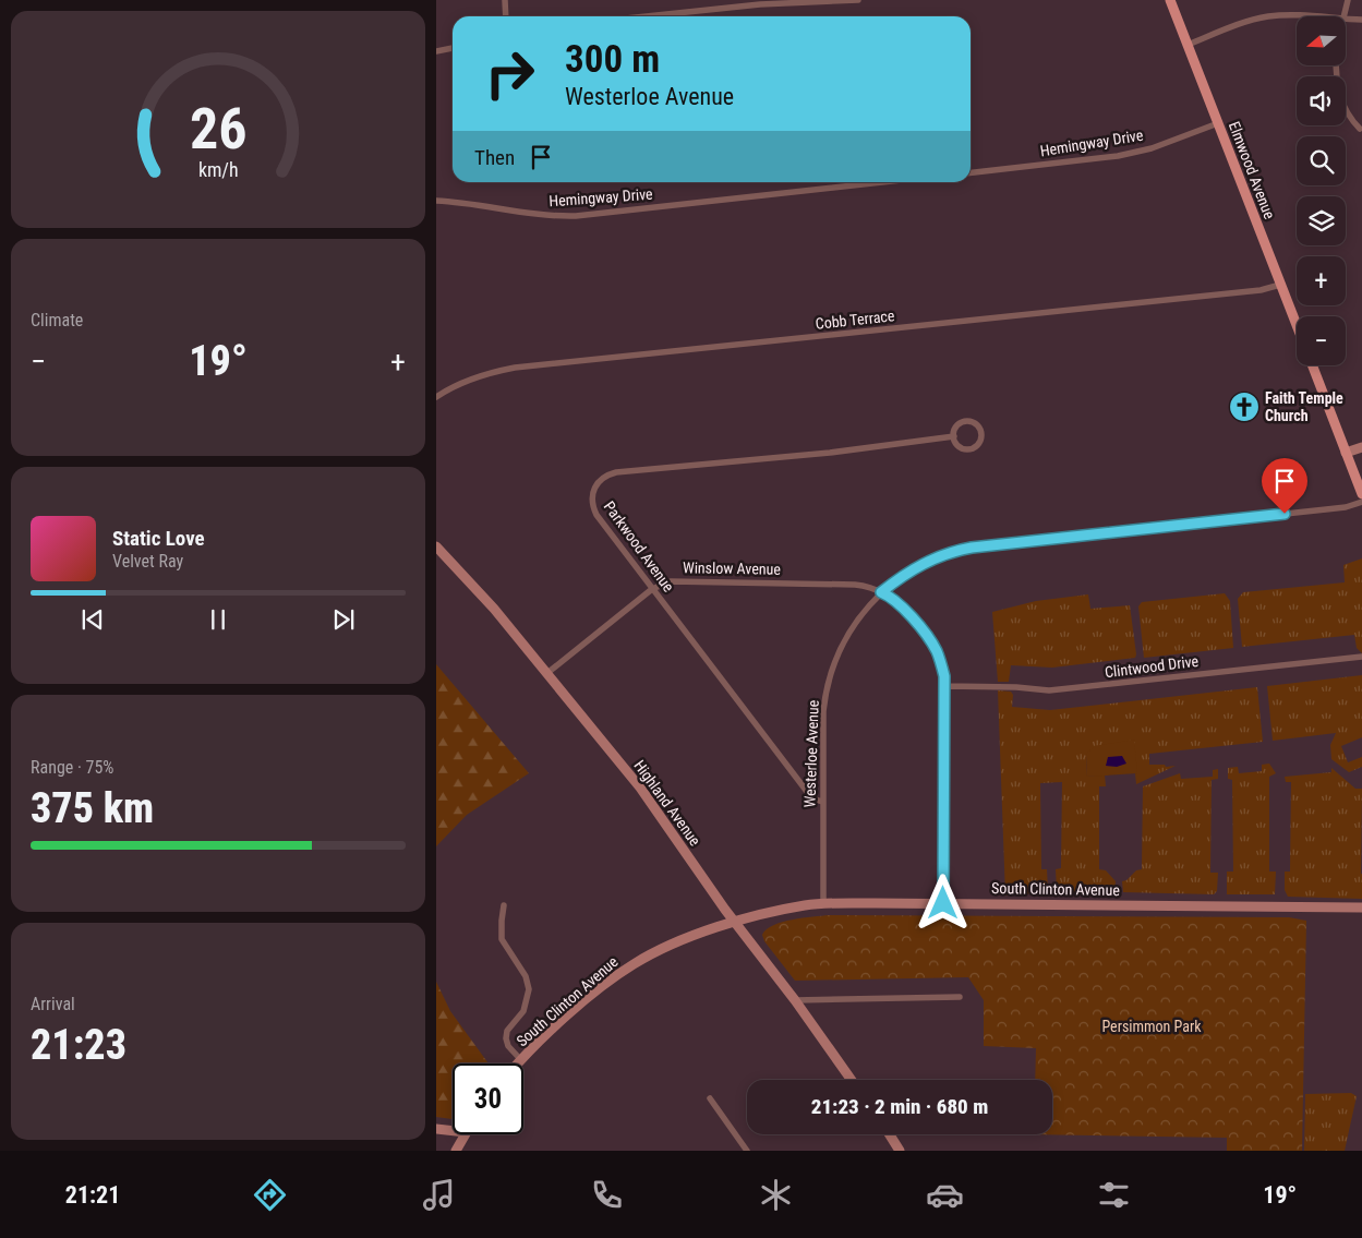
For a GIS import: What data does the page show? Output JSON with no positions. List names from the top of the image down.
{
  "streets": {
    "main road": ["Elmwood Avenue"],
    "street": [
      "Hemingway Drive",
      "Cobb Terrace",
      "Parkwood Avenue",
      "Winslow Avenue",
      "Clintwood Drive",
      "Westerloe Avenue",
      "Highland Avenue",
      "South Clinton Avenue"
    ]
  },
  "crossings": [
    ["Hemingway Drive", "Elmwood Avenue"],
    ["Elmwood Avenue", "Cobb Terrace"],
    ["Parkwood Avenue", "Winslow Avenue"],
    ["Parkwood Avenue", "Westerloe Avenue"],
    ["Winslow Avenue", "Westerloe Avenue"],
    ["Winslow Avenue", "Highland Avenue"],
    ["Westerloe Avenue", "South Clinton Avenue"],
    ["Highland Avenue", "South Clinton Avenue"]
  ],
  "parks": ["Persimmon Park"],
  "places": {
    "church": ["Faith Temple Church"]
  },
  "north": "left",
  "page": {
    "map_buttons": ["+", "−"],
    "turn": ["300 m", "Westerloe Avenue"],
    "then": "Then",
    "tile": [
      "Climate",
      ["Range · 75%", "375 km"],
      ["Arrival", "21:23"]
    ],
    "heat": ["−", "19°", "+"],
    "song": ["Static Love", "Velvet Ray"],
    "limit": "30",
    "trip": "21:23 · 2 min · 680 m",
    "tabs": ["21:21", "19°"],
    "gauge": ["26", "km/h"]
  }
}
